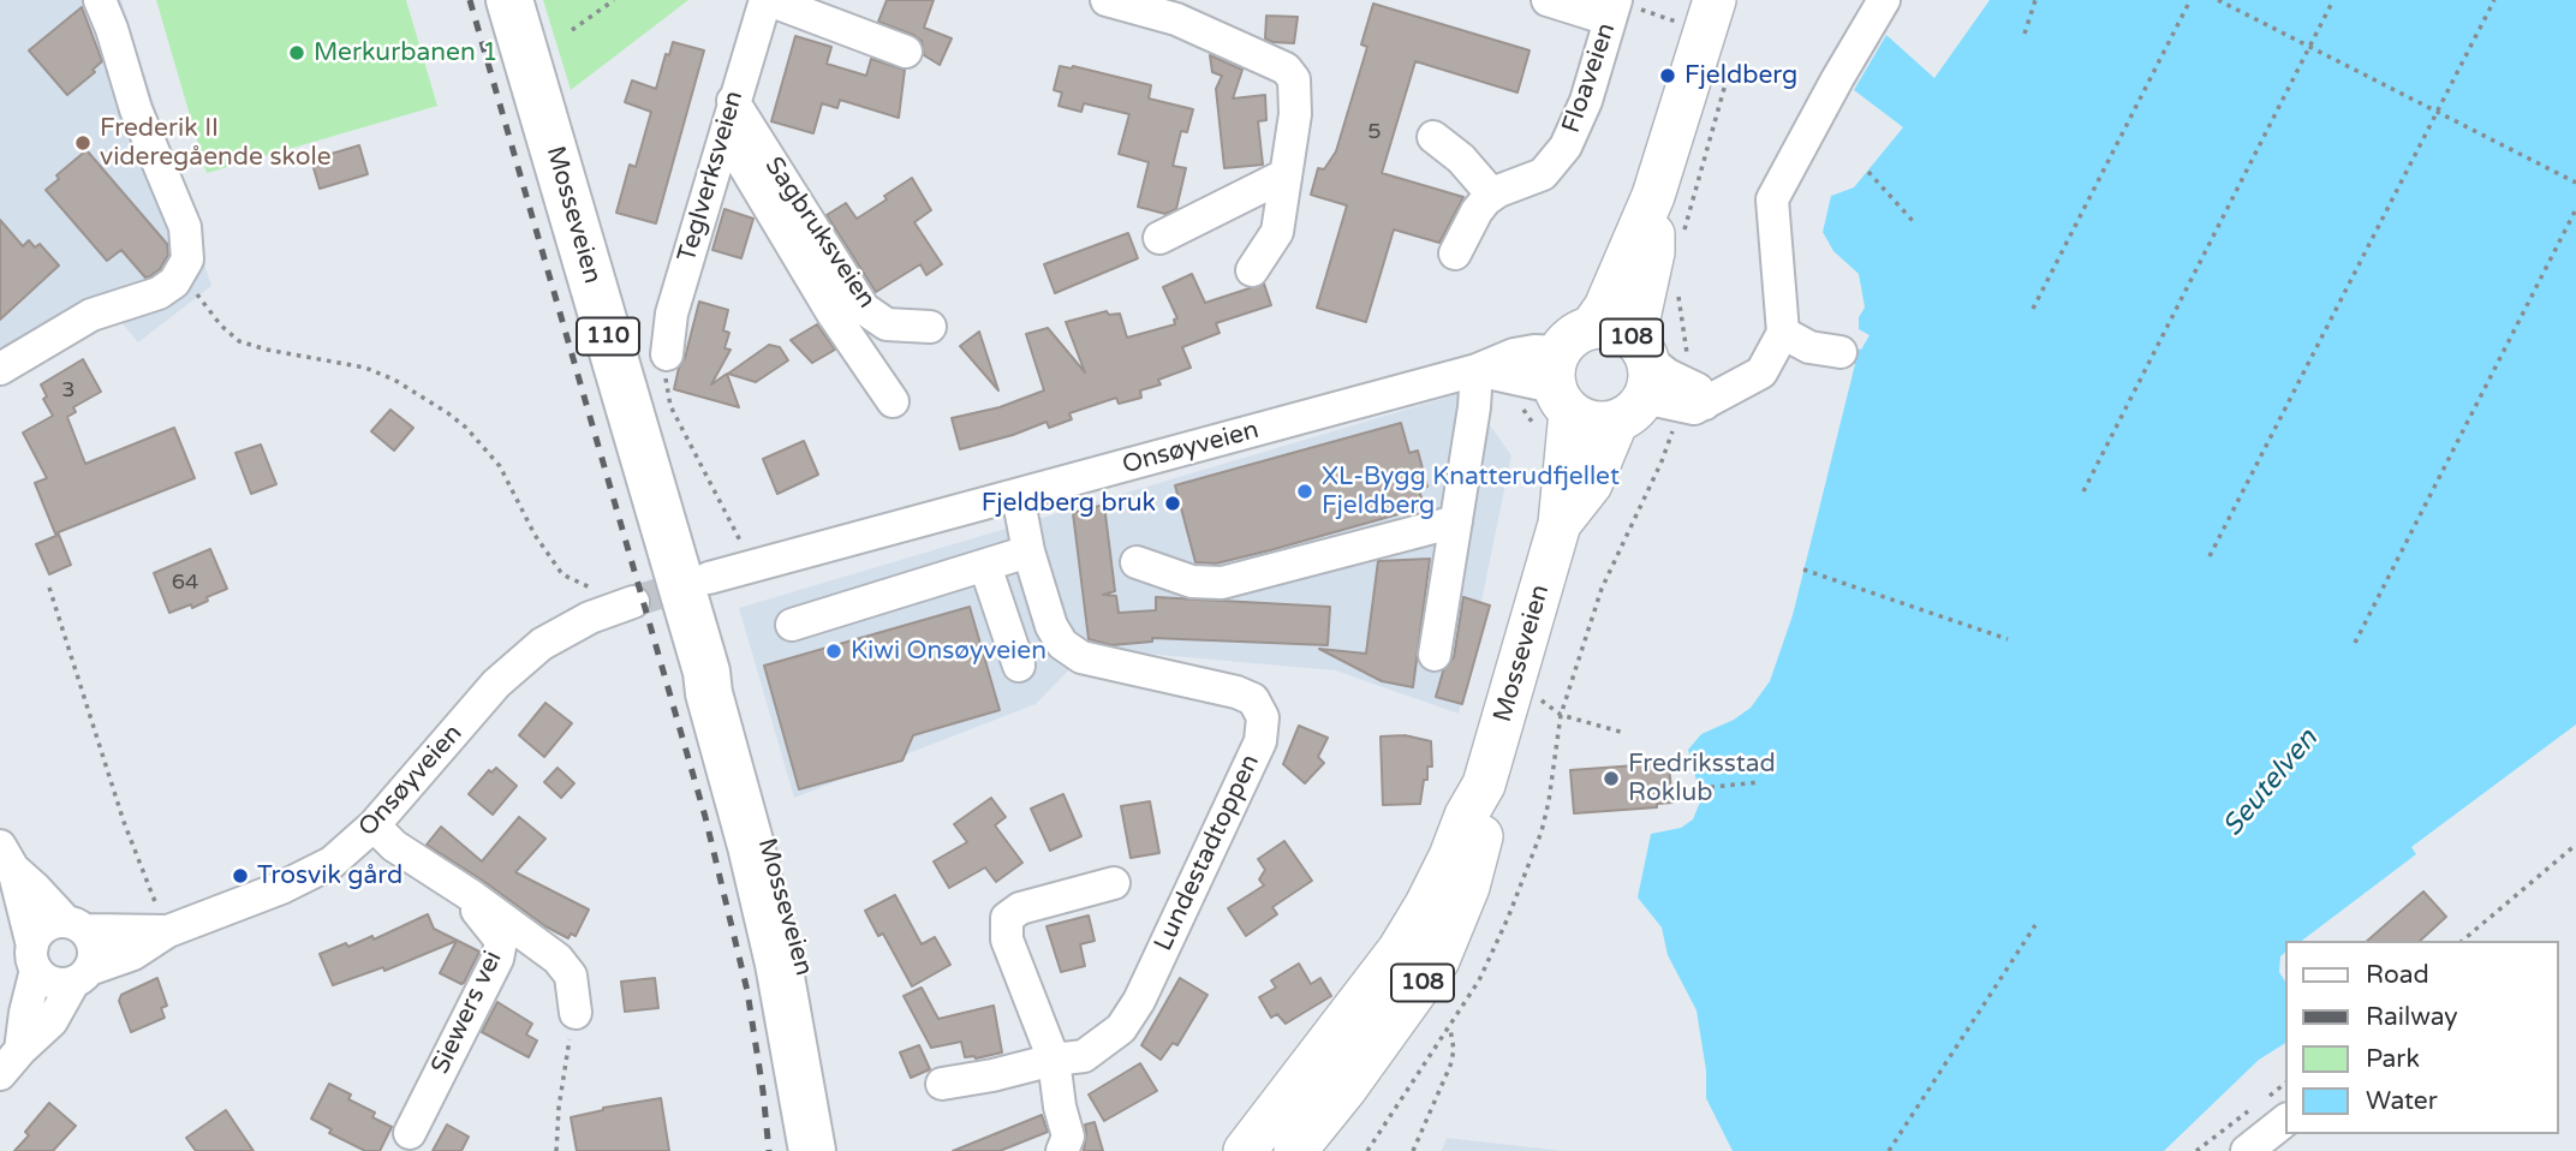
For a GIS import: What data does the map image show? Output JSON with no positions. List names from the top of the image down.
{
  "streets": {
    "highway": ["Mosseveien", "110"],
    "main road": ["108"],
    "street": [
      "Floaveien",
      "Teglverksveien",
      "Sagbruksveien",
      "Onsøyveien",
      "Lundestadtoppen",
      "Siewers vei"
    ]
  },
  "crossings": [
    ["Teglverksveien", "Sagbruksveien"],
    ["Mosseveien", "108"],
    ["Mosseveien", "Onsøyveien"],
    ["108", "Onsøyveien"],
    ["Onsøyveien", "Lundestadtoppen"],
    ["Onsøyveien", "Siewers vei"]
  ],
  "water": ["Seutelven"],
  "places": [
    "Merkurbanen 1",
    "Fjeldberg",
    "Frederik II videregående skole",
    "XL-Bygg Knatterudfjellet Fjeldberg",
    "Fjeldberg bruk",
    "Kiwi Onsøyveien",
    "Fredriksstad Roklub",
    "Trosvik gård"
  ],
  "house_numbers": ["5", "3", "64"],
  "legend": [
    "Road",
    "Railway",
    "Park",
    "Water"
  ]
}
